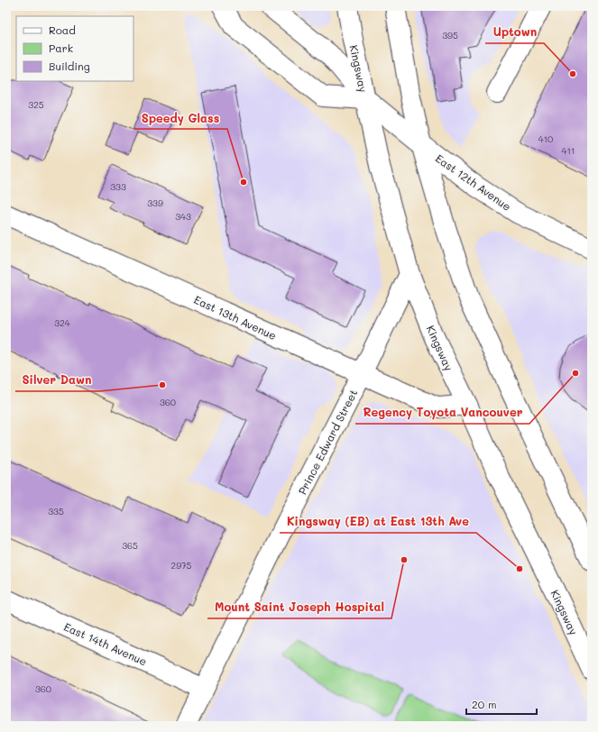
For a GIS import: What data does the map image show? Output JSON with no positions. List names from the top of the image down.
{
  "streets": {
    "street": [
      "Kingsway",
      "East 12th Avenue",
      "East 13th Avenue",
      "Prince Edward Street",
      "East 14th Avenue"
    ]
  },
  "crossings": [
    ["Kingsway", "East 12th Avenue"],
    ["Kingsway", "East 13th Avenue"],
    ["Kingsway", "Prince Edward Street"],
    ["East 13th Avenue", "Prince Edward Street"],
    ["Prince Edward Street", "East 14th Avenue"]
  ],
  "places": [
    "Uptown",
    "Speedy Glass",
    "Regency Toyota Vancouver",
    "Silver Dawn",
    "Mount Saint Joseph Hospital",
    "Kingsway (EB) at East 13th Ave"
  ],
  "house_numbers": [
    "395",
    "325",
    "410",
    "411",
    "333",
    "339",
    "343",
    "324",
    "360",
    "335",
    "365",
    "2975",
    "360"
  ],
  "legend": ["Road", "Park", "Building"],
  "scale_bar": "20 m"
}
